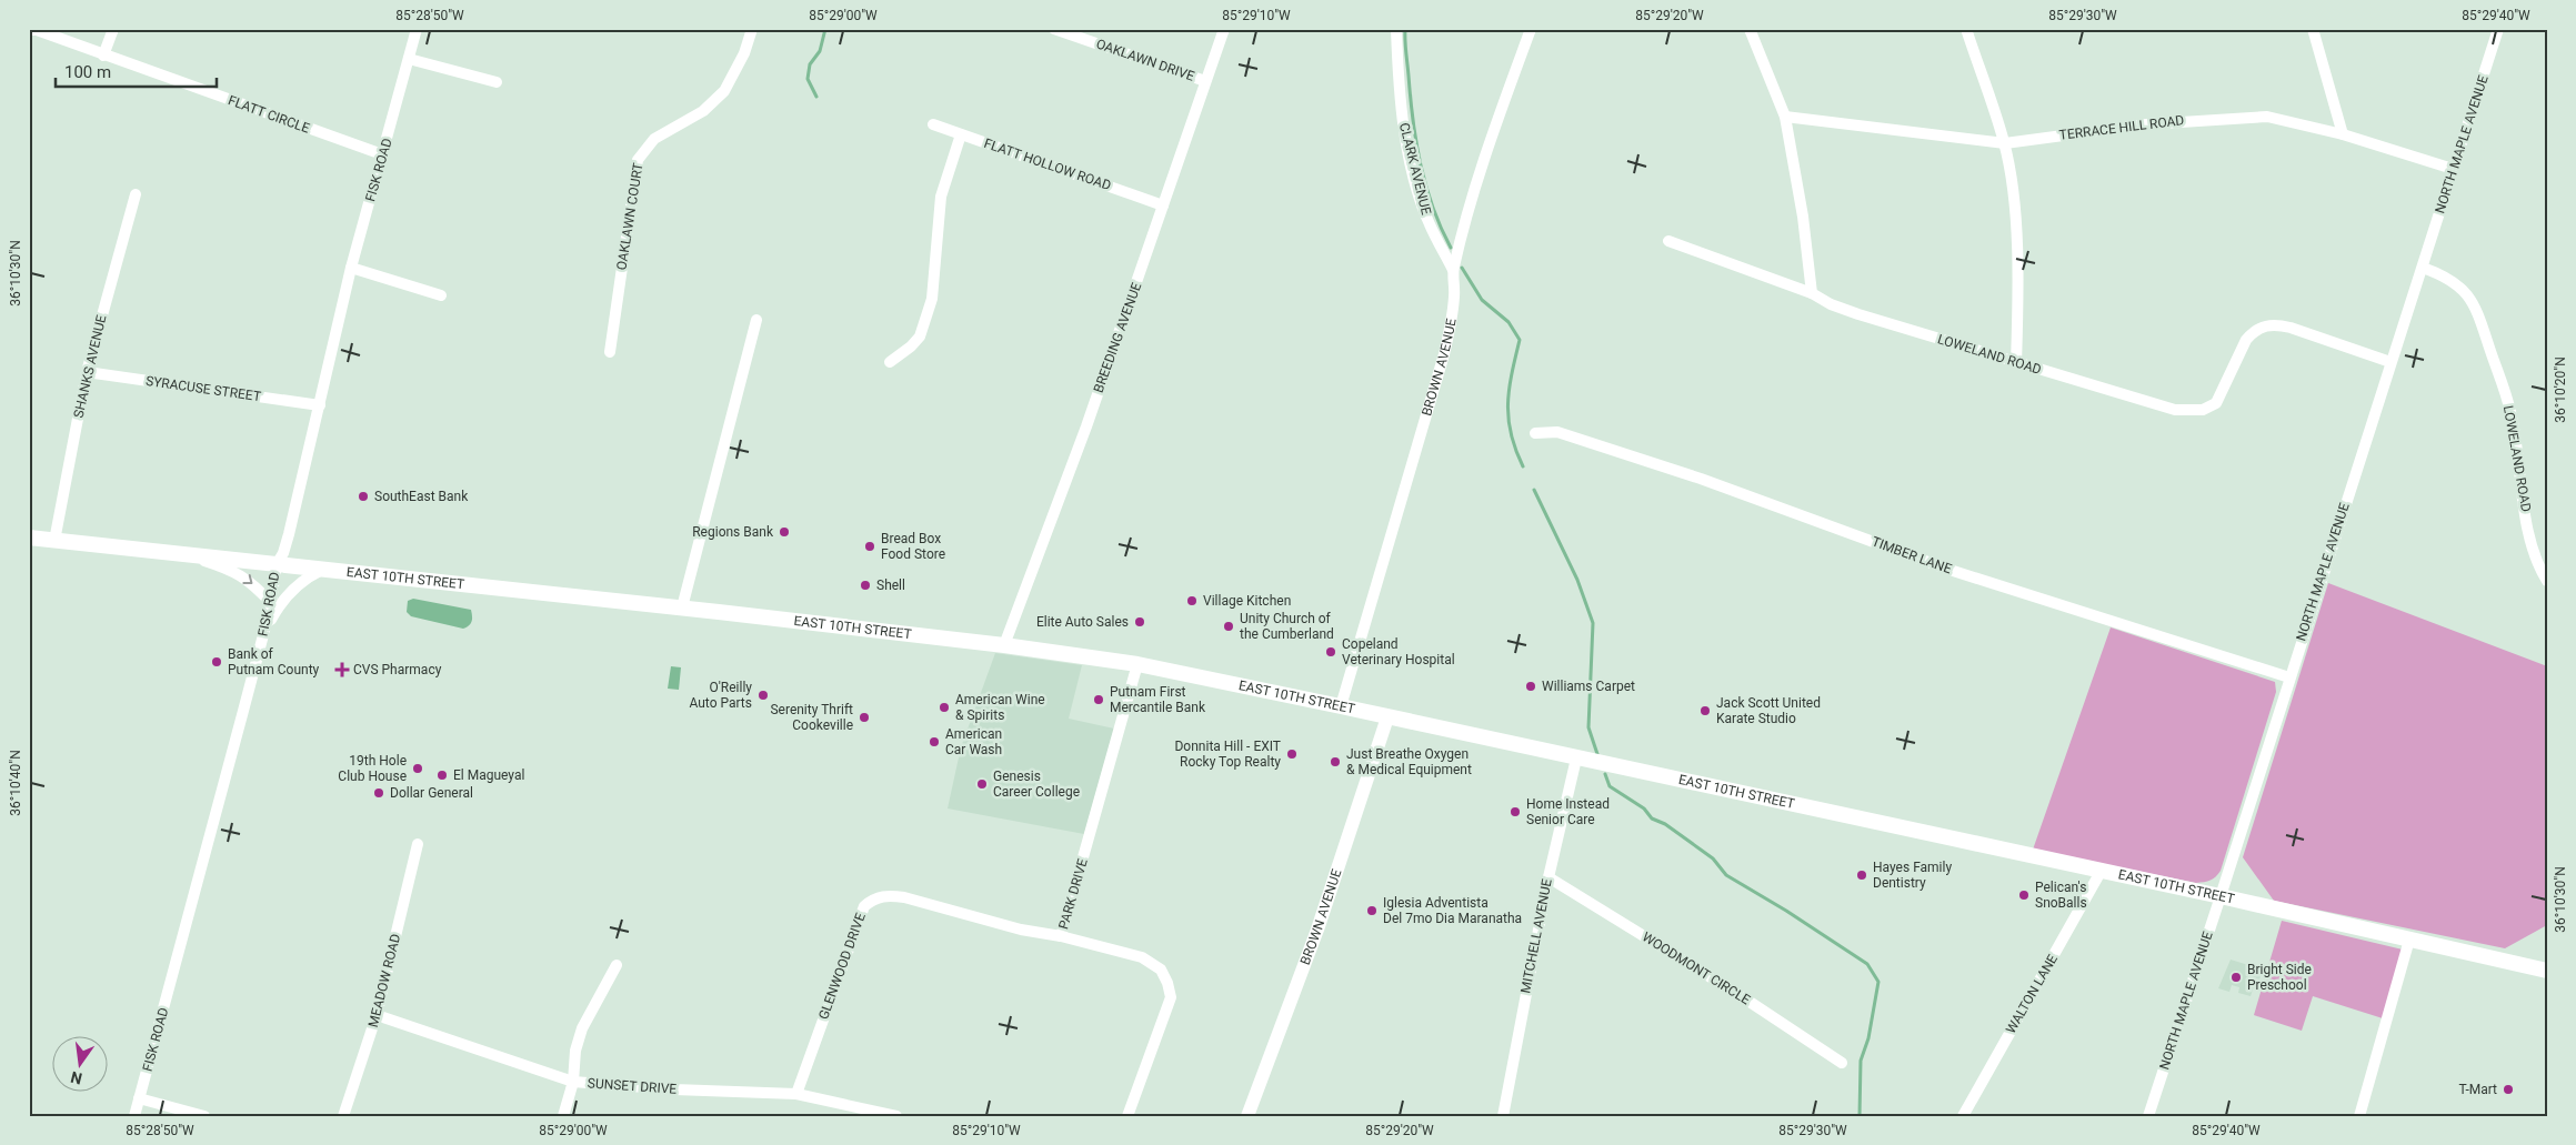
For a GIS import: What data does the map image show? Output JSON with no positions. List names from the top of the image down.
{
  "streets": {
    "main road": ["EAST 10TH STREET"],
    "street": [
      "OAKLAWN DRIVE",
      "FLATT CIRCLE",
      "TERRACE HILL ROAD",
      "NORTH MAPLE AVENUE",
      "FLATT HOLLOW ROAD",
      "CLARK AVENUE",
      "FISK ROAD",
      "OAKLAWN COURT",
      "BREEDING AVENUE",
      "LOWELAND ROAD",
      "SHANKS AVENUE",
      "BROWN AVENUE",
      "SYRACUSE STREET",
      "TIMBER LANE",
      "PARK DRIVE",
      "MITCHELL AVENUE",
      "GLENWOOD DRIVE",
      "WOODMONT CIRCLE",
      "MEADOW ROAD",
      "WALTON LANE",
      "SUNSET DRIVE"
    ]
  },
  "crossings": [
    ["OAKLAWN DRIVE", "BREEDING AVENUE"],
    ["FLATT CIRCLE", "FISK ROAD"],
    ["TERRACE HILL ROAD", "NORTH MAPLE AVENUE"],
    ["NORTH MAPLE AVENUE", "LOWELAND ROAD"],
    ["NORTH MAPLE AVENUE", "TIMBER LANE"],
    ["NORTH MAPLE AVENUE", "EAST 10TH STREET"],
    ["FLATT HOLLOW ROAD", "BREEDING AVENUE"],
    ["CLARK AVENUE", "BROWN AVENUE"],
    ["FISK ROAD", "SYRACUSE STREET"],
    ["FISK ROAD", "EAST 10TH STREET"],
    ["BREEDING AVENUE", "EAST 10TH STREET"],
    ["SHANKS AVENUE", "SYRACUSE STREET"],
    ["SHANKS AVENUE", "EAST 10TH STREET"],
    ["BROWN AVENUE", "EAST 10TH STREET"],
    ["EAST 10TH STREET", "PARK DRIVE"],
    ["EAST 10TH STREET", "MITCHELL AVENUE"],
    ["EAST 10TH STREET", "WALTON LANE"],
    ["PARK DRIVE", "GLENWOOD DRIVE"],
    ["MITCHELL AVENUE", "WOODMONT CIRCLE"],
    ["GLENWOOD DRIVE", "SUNSET DRIVE"],
    ["MEADOW ROAD", "SUNSET DRIVE"]
  ],
  "places": {
    "other": [
      "SouthEast Bank",
      "Regions Bank",
      "Bread Box Food Store",
      "Shell",
      "Village Kitchen",
      "Elite Auto Sales",
      "Unity Church of the Cumberland",
      "Copeland Veterinary Hospital",
      "Bank of Putnam County",
      "Williams Carpet",
      "O'Reilly Auto Parts",
      "Putnam First Mercantile Bank",
      "American Wine & Spirits",
      "Jack Scott United Karate Studio",
      "Serenity Thrift Cookeville",
      "American Car Wash",
      "Donnita Hill - EXIT Rocky Top Realty",
      "Just Breathe Oxygen & Medical Equipment",
      "19th Hole Club House",
      "El Magueyal",
      "Genesis Career College",
      "Dollar General",
      "Home Instead Senior Care",
      "Hayes Family Dentistry",
      "Pelican's SnoBalls",
      "Iglesia Adventista Del 7mo Dia Maranatha",
      "Bright Side Preschool",
      "T-Mart"
    ],
    "health": ["CVS Pharmacy"]
  },
  "scale_bar": "100 m",
  "north": "bottom",
  "coordinates": [
    "85°28'50\"W",
    "85°29'00\"W",
    "85°29'10\"W",
    "85°29'20\"W",
    "85°29'30\"W",
    "85°29'40\"W",
    "36°10'30\"N",
    "36°10'20\"N",
    "36°10'40\"N"
  ]
}
